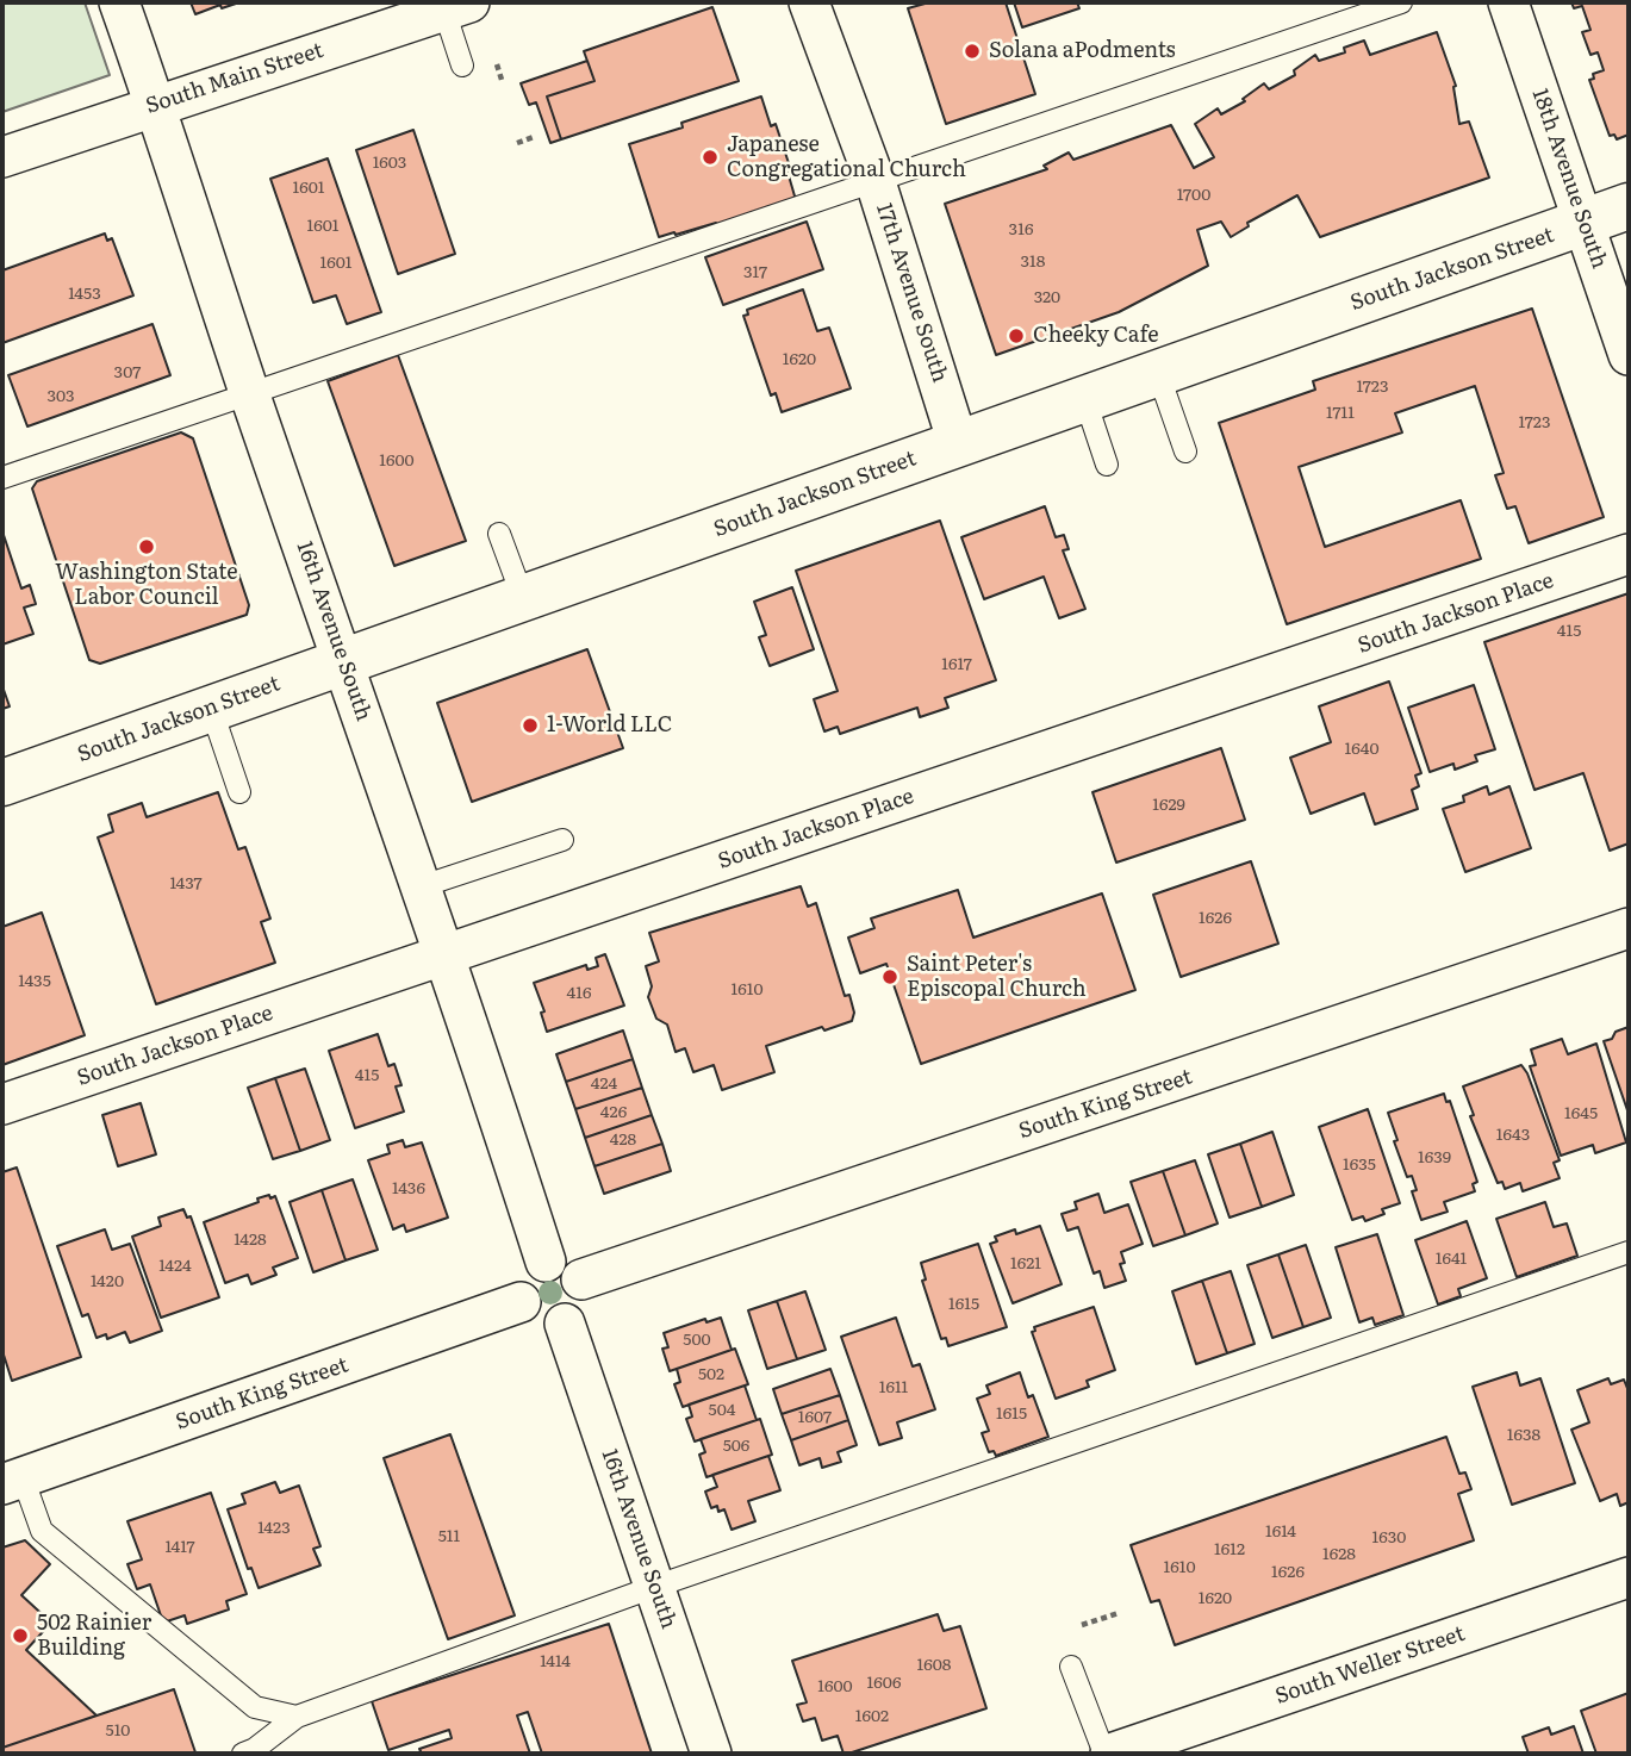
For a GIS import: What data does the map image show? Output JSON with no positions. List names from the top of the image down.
{
  "streets": {
    "main road": ["South Jackson Street"],
    "street": [
      "South Main Street",
      "18th Avenue South",
      "17th Avenue South",
      "South Jackson Place",
      "16th Avenue South",
      "South King Street",
      "South Weller Street"
    ]
  },
  "crossings": [
    ["South Main Street", "16th Avenue South"],
    ["18th Avenue South", "South Jackson Street"],
    ["South Jackson Street", "17th Avenue South"],
    ["South Jackson Street", "16th Avenue South"],
    ["South Jackson Place", "16th Avenue South"],
    ["16th Avenue South", "South King Street"]
  ],
  "places": [
    "Solana aPodments",
    "Japanese Congregational Church",
    "Cheeky Cafe",
    "Washington State Labor Council",
    "1-World LLC",
    "Saint Peter's Episcopal Church",
    "502 Rainier Building"
  ],
  "house_numbers": [
    "1603",
    "1601",
    "1700",
    "1601",
    "316",
    "318",
    "1601",
    "317",
    "1453",
    "320",
    "1620",
    "307",
    "1723",
    "303",
    "1711",
    "1723",
    "1600",
    "415",
    "1617",
    "1640",
    "1629",
    "1437",
    "1626",
    "1435",
    "1610",
    "416",
    "415",
    "424",
    "426",
    "1645",
    "1643",
    "428",
    "1639",
    "1635",
    "1436",
    "1428",
    "1641",
    "1621",
    "1424",
    "1420",
    "1615",
    "500",
    "502",
    "1611",
    "504",
    "1615",
    "1607",
    "1638",
    "506",
    "1423",
    "1614",
    "511",
    "1630",
    "1417",
    "1612",
    "1628",
    "1610",
    "1626",
    "1620",
    "1414",
    "1608",
    "1606",
    "1600",
    "1602",
    "510"
  ]
}
